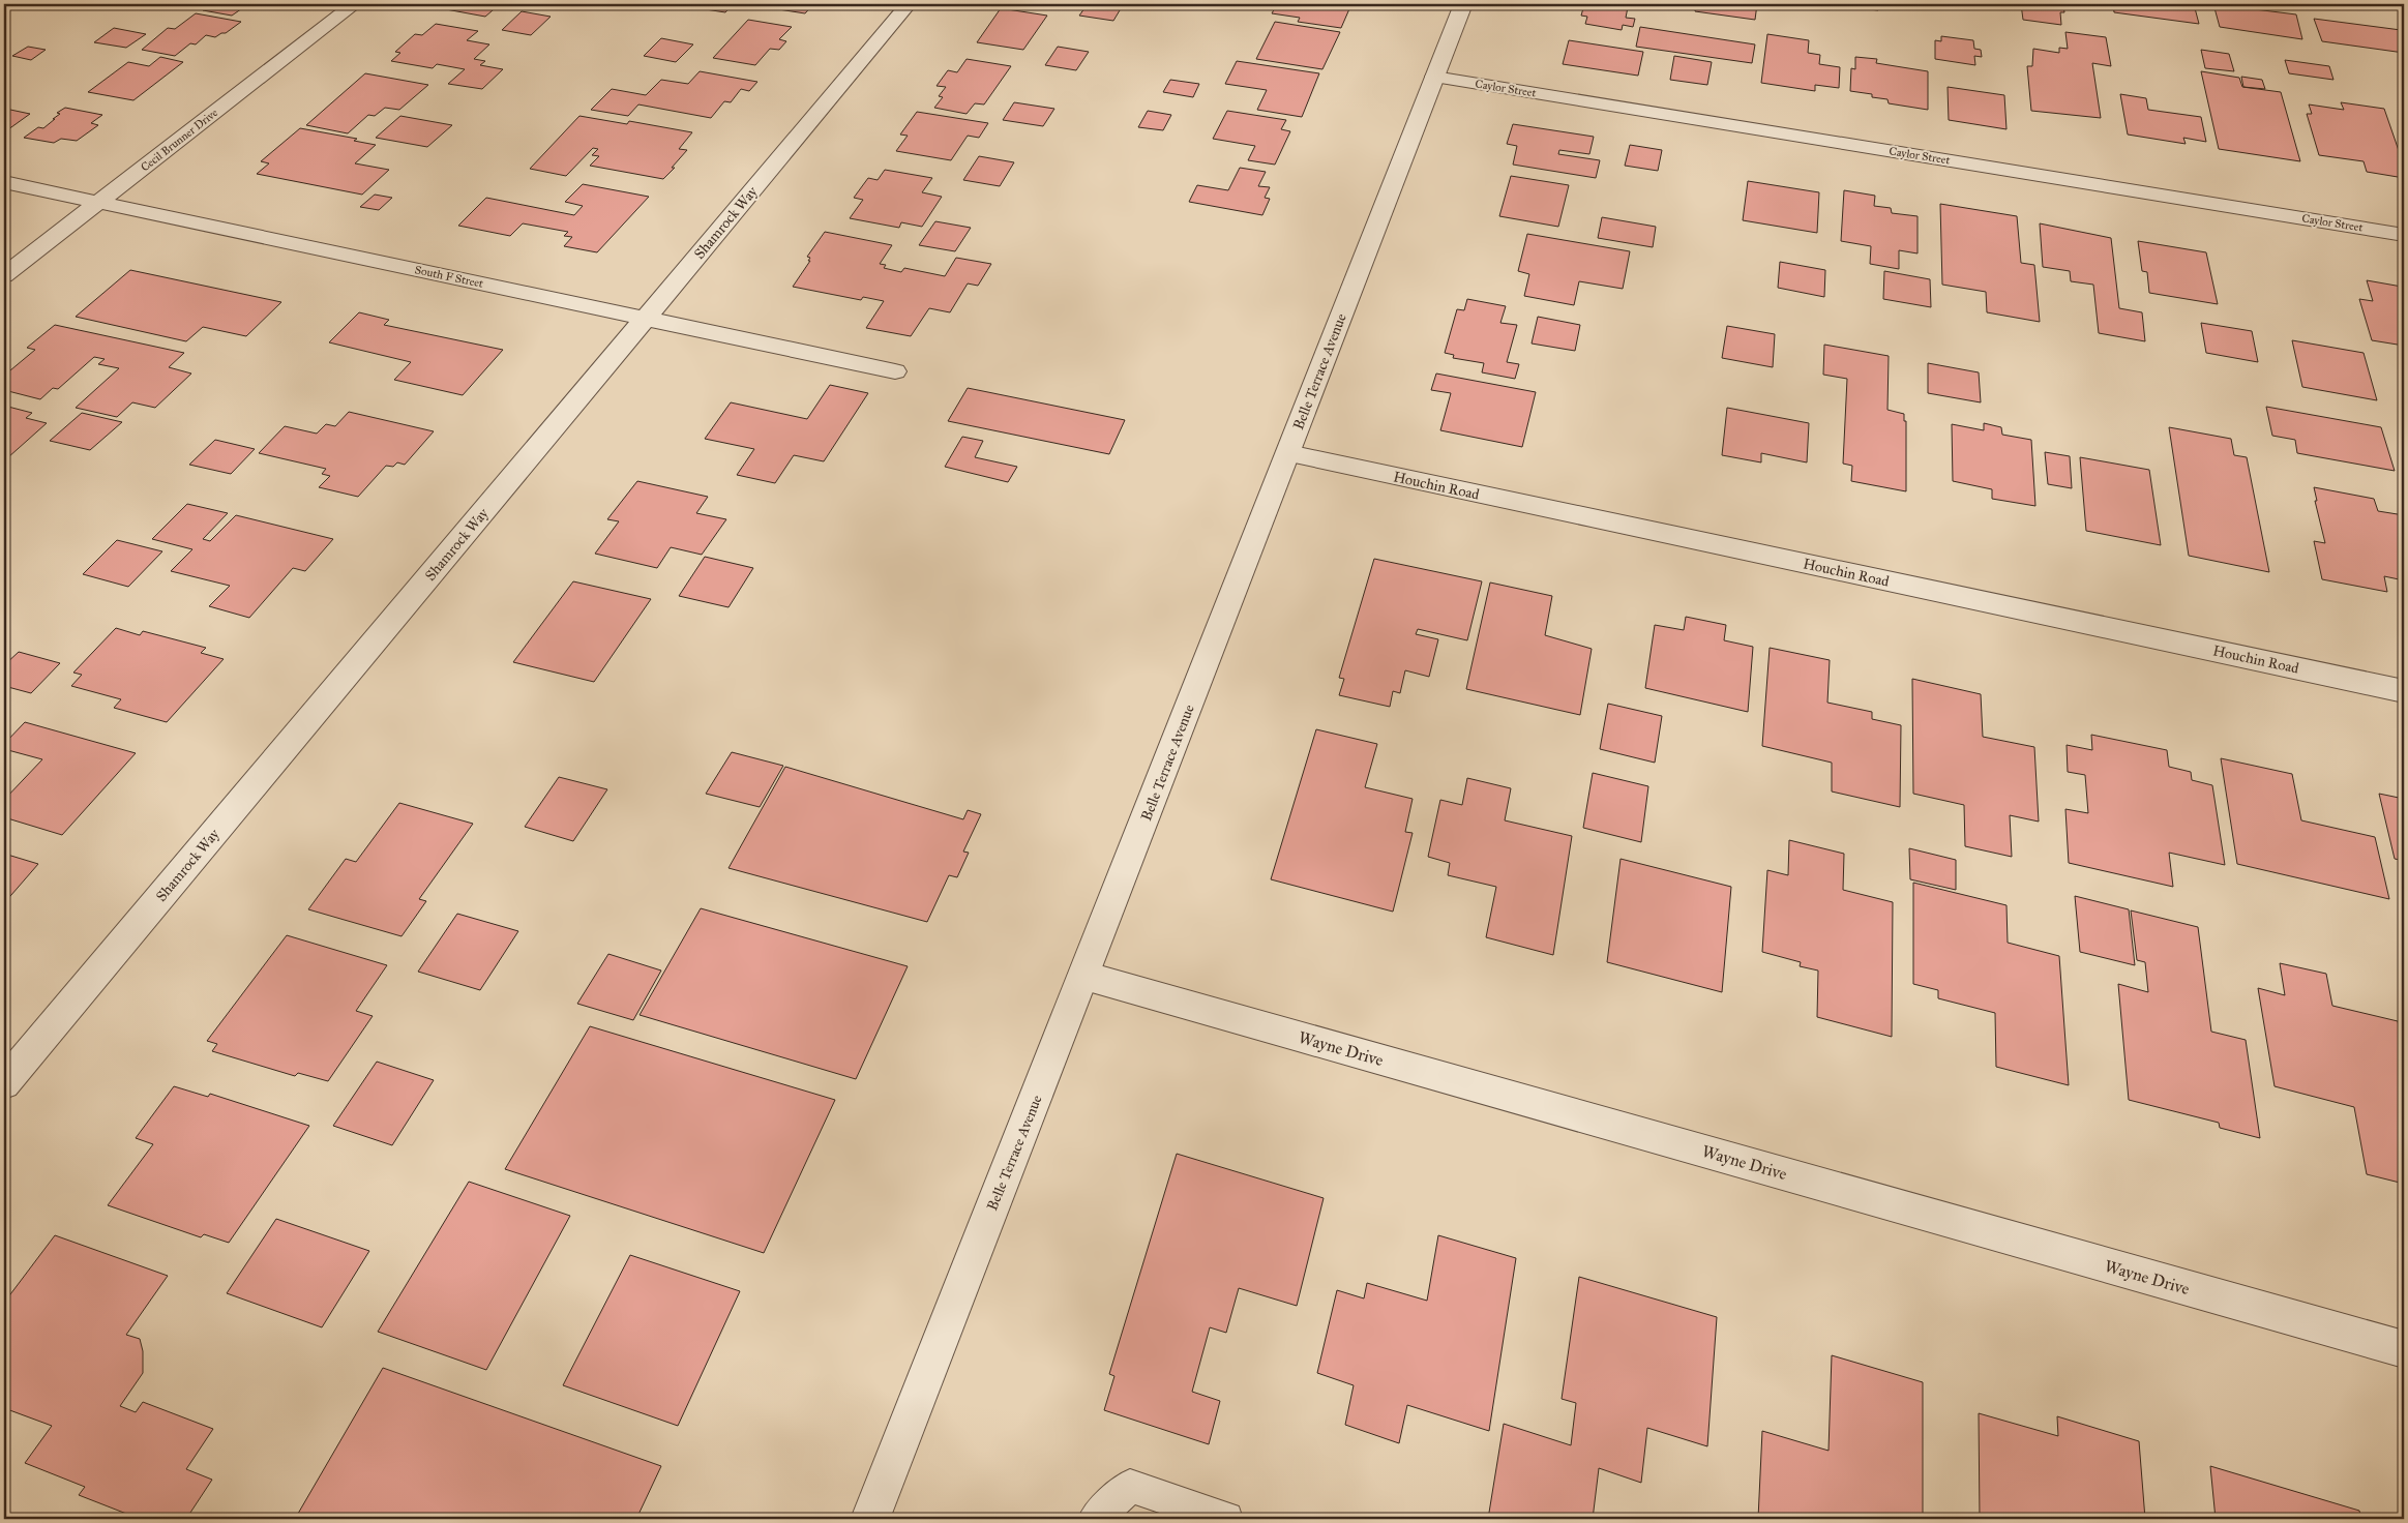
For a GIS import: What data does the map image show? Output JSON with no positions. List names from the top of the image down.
{
  "streets": {
    "street": [
      "Caylor Street",
      "Cecil Brunner Drive",
      "Shamrock Way",
      "South F Street",
      "Belle Terrace Avenue",
      "Houchin Road",
      "Wayne Drive"
    ]
  },
  "crossings": [
    ["Caylor Street", "Belle Terrace Avenue"],
    ["Cecil Brunner Drive", "South F Street"],
    ["Shamrock Way", "South F Street"],
    ["Belle Terrace Avenue", "Houchin Road"],
    ["Belle Terrace Avenue", "Wayne Drive"]
  ]
}
